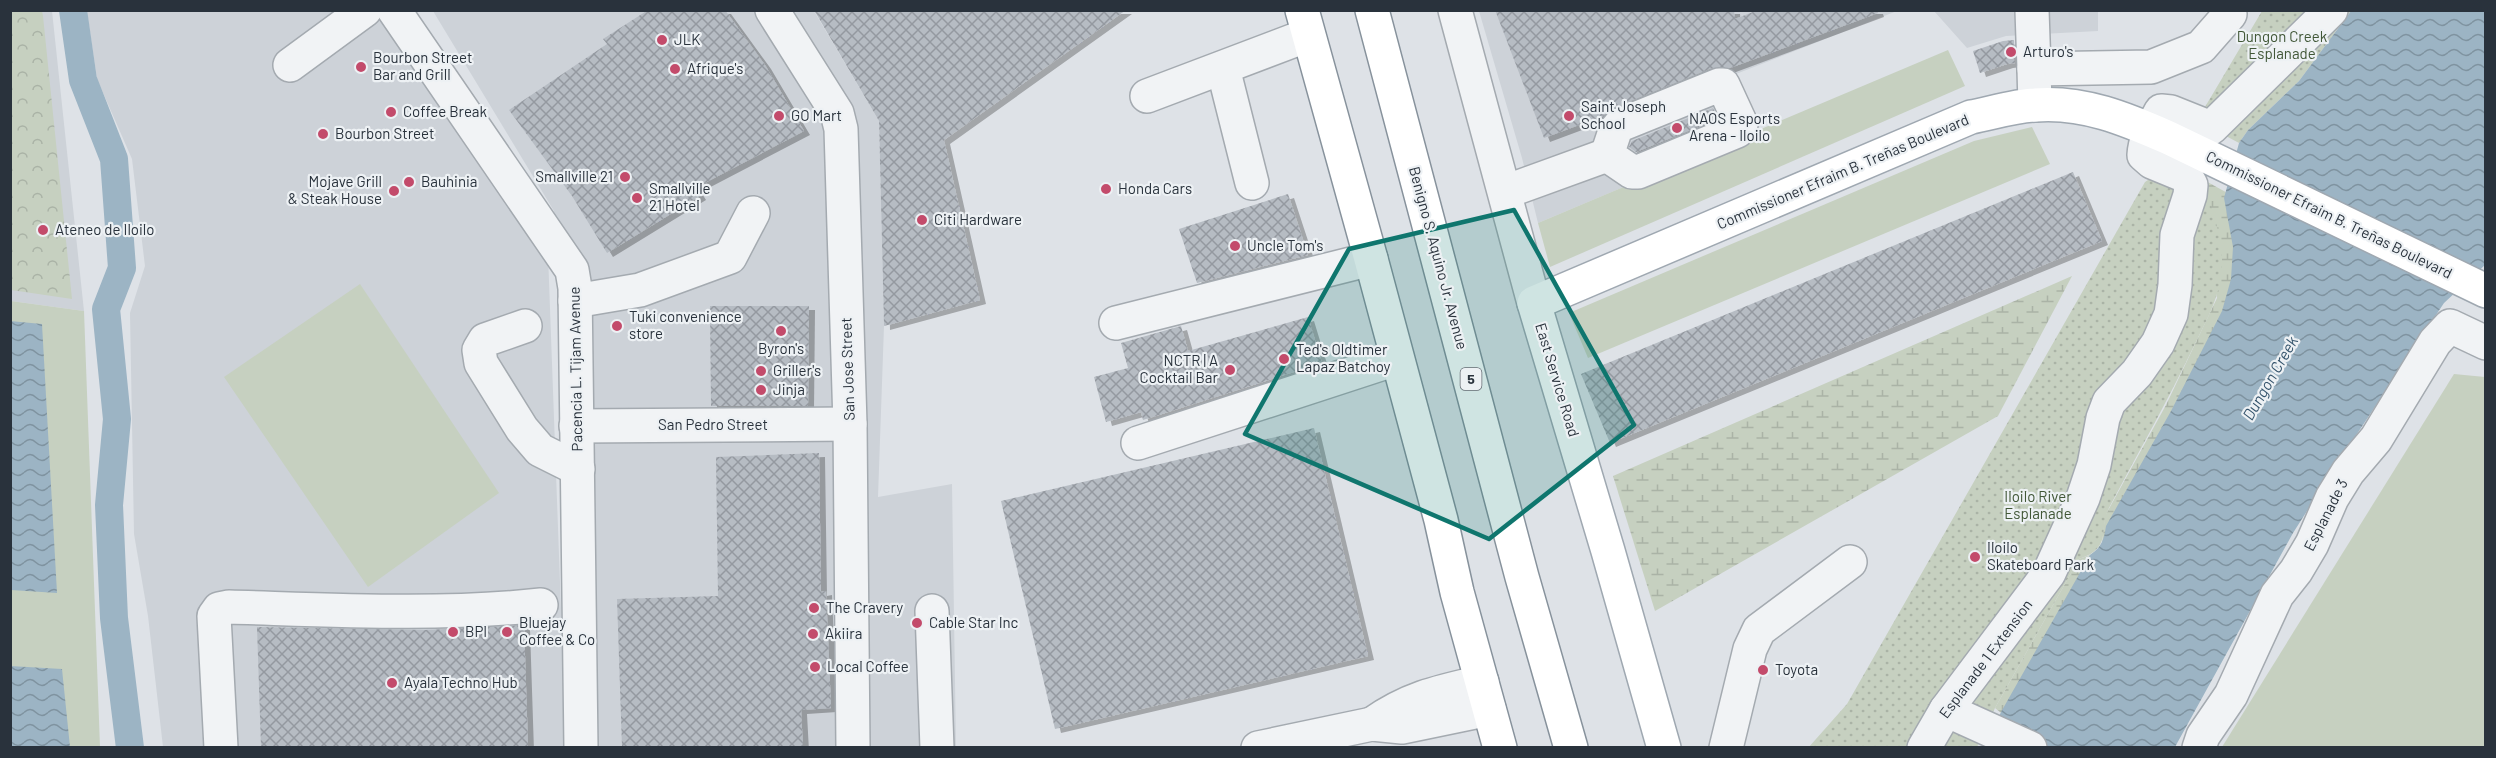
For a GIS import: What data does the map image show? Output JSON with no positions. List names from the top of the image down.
{
  "streets": {
    "main road": [
      "Commissioner Efraim B. Treñas Boulevard",
      "Benigno S. Aquino Jr. Avenue",
      "5",
      "East Service Road"
    ],
    "street": [
      "Pacencia L. Tijam Avenue",
      "San Jose Street",
      "San Pedro Street",
      "Esplanade 3",
      "Esplanade 1 Extension"
    ]
  },
  "crossings": [
    ["Commissioner Efraim B. Treñas Boulevard", "East Service Road"],
    ["Commissioner Efraim B. Treñas Boulevard", "Esplanade 1 Extension"],
    ["Pacencia L. Tijam Avenue", "San Pedro Street"],
    ["San Jose Street", "San Pedro Street"]
  ],
  "water": ["Dungon Creek"],
  "parks": ["Dungon Creek Esplanade", "Iloilo River Esplanade"],
  "places": [
    "JLK",
    "Arturo's",
    "Bourbon Street Bar and Grill",
    "Afrique's",
    "Coffee Break",
    "GO Mart",
    "Saint Joseph School",
    "NAOS Esports Arena - Iloilo",
    "Bourbon Street",
    "Smallville 21",
    "Bauhinia",
    "Honda Cars",
    "Mojave Grill & Steak House",
    "Smallville 21 Hotel",
    "Citi Hardware",
    "Ateneo de Iloilo",
    "Uncle Tom's",
    "Tuki convenience store",
    "Byron's",
    "Ted's Oldtimer Lapaz Batchoy",
    "NCTR | A Cocktail Bar",
    "Griller's",
    "Jinja",
    "Iloilo Skateboard Park",
    "The Cravery",
    "Cable Star Inc",
    "BPI",
    "Bluejay Coffee & Co",
    "Akiira",
    "Local Coffee",
    "Toyota",
    "Ayala Techno Hub"
  ]
}
